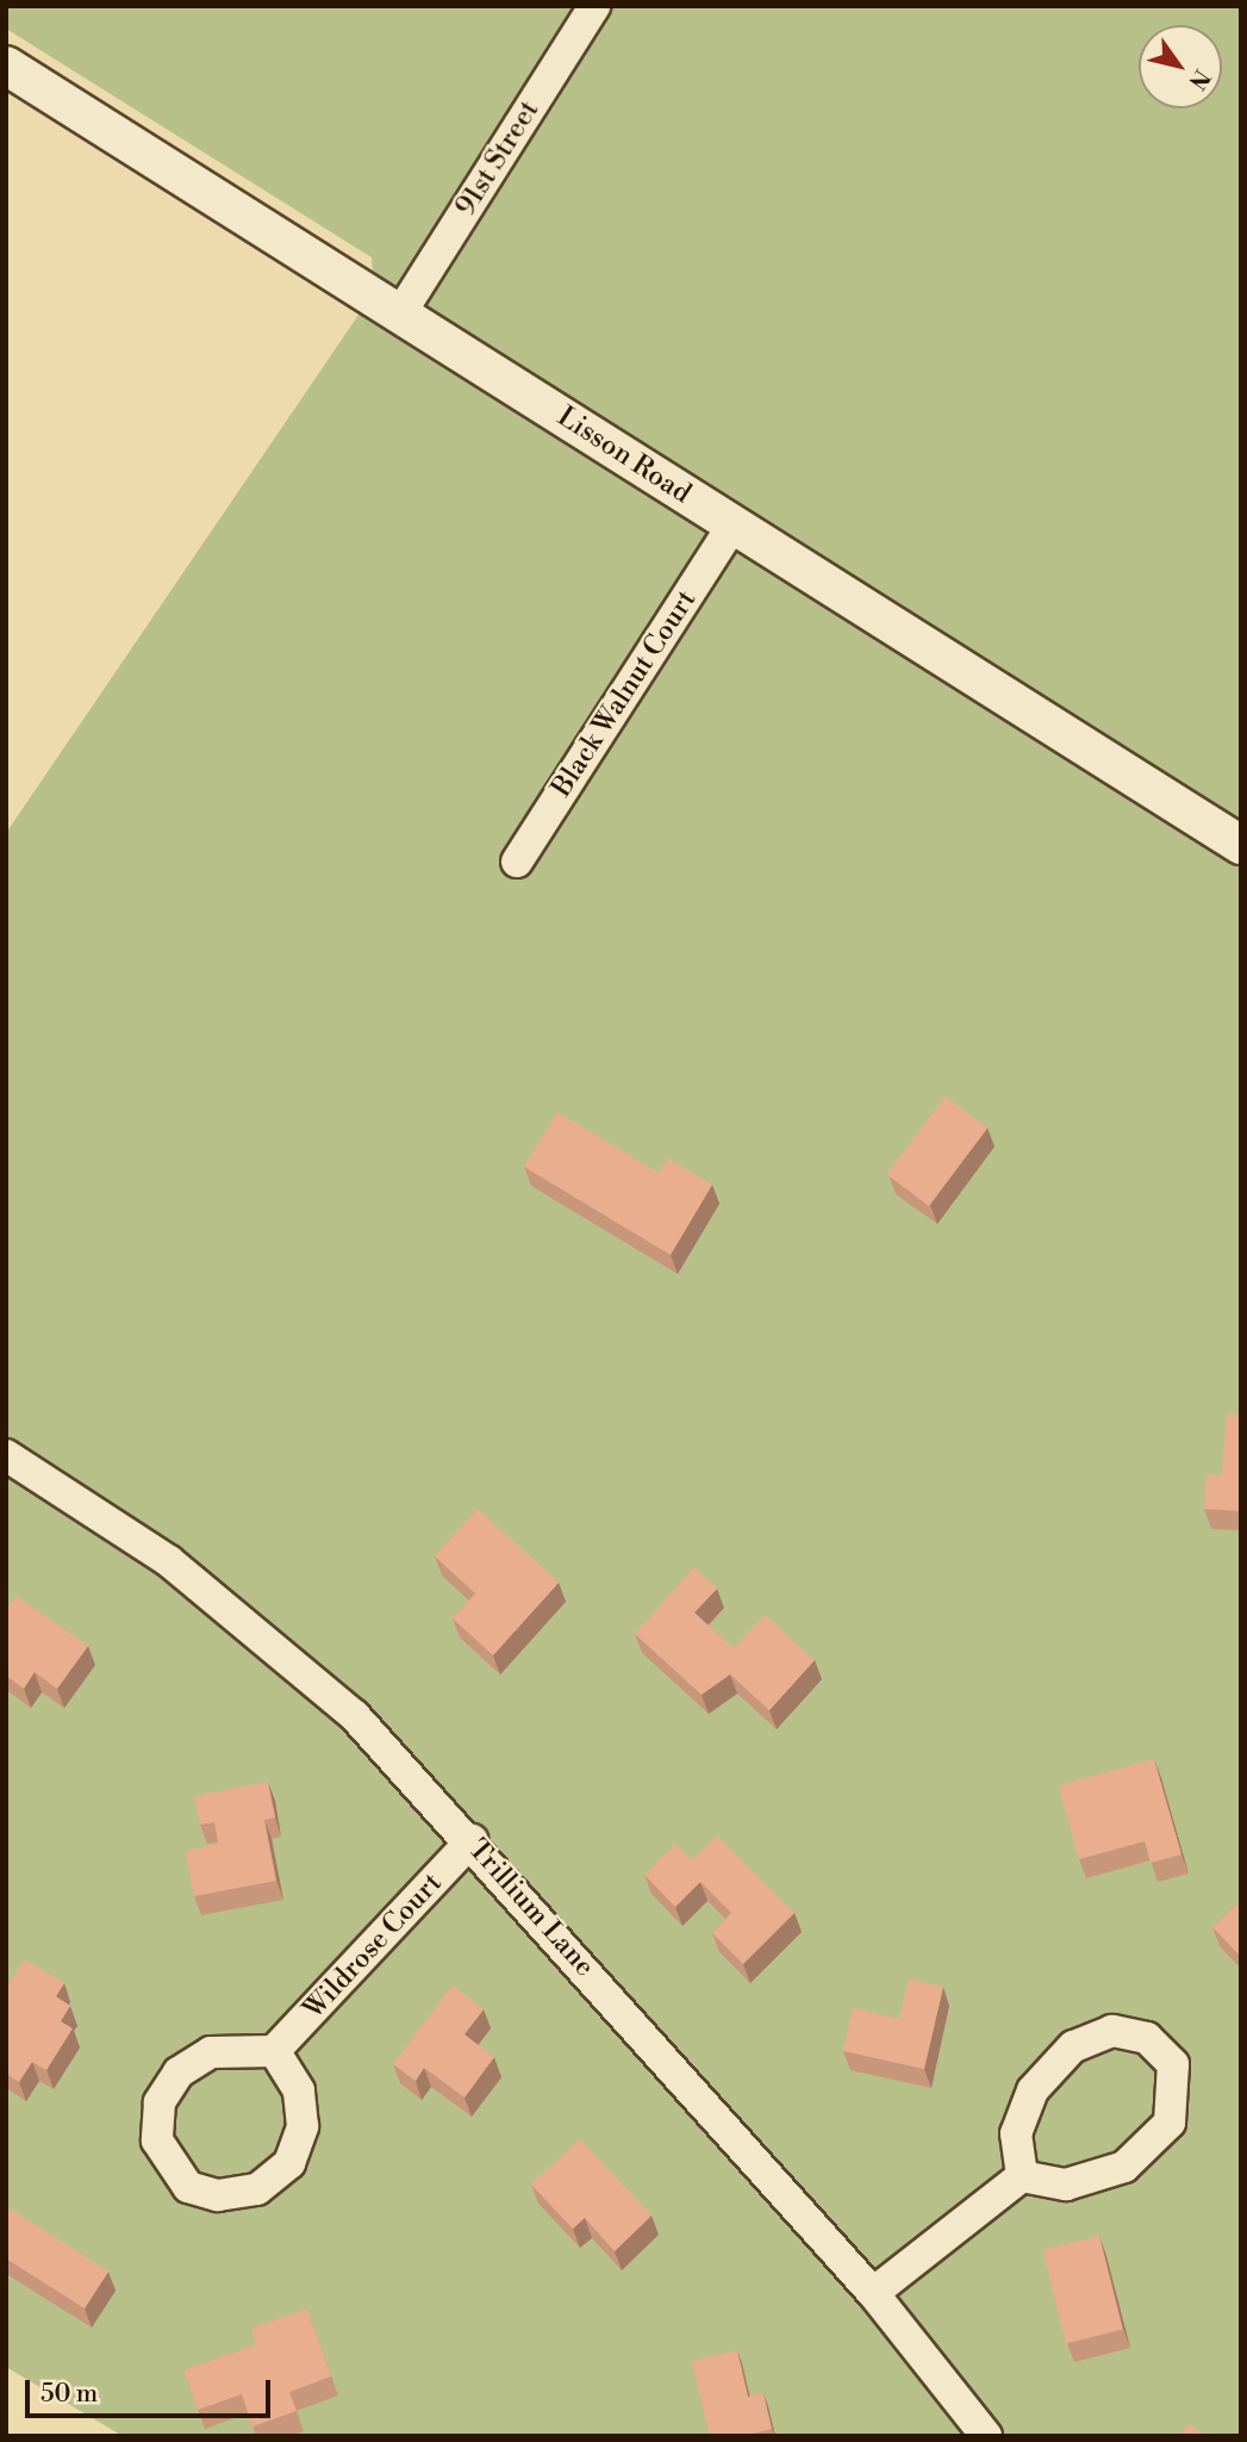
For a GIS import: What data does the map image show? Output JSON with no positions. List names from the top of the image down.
{
  "streets": {
    "street": [
      "91st Street",
      "Lisson Road",
      "Black Walnut Court",
      "Trillium Lane",
      "Wildrose Court"
    ]
  },
  "crossings": [
    ["91st Street", "Lisson Road"],
    ["Lisson Road", "Black Walnut Court"],
    ["Trillium Lane", "Wildrose Court"]
  ],
  "scale_bar": "50 m",
  "north": "bottom right"
}
